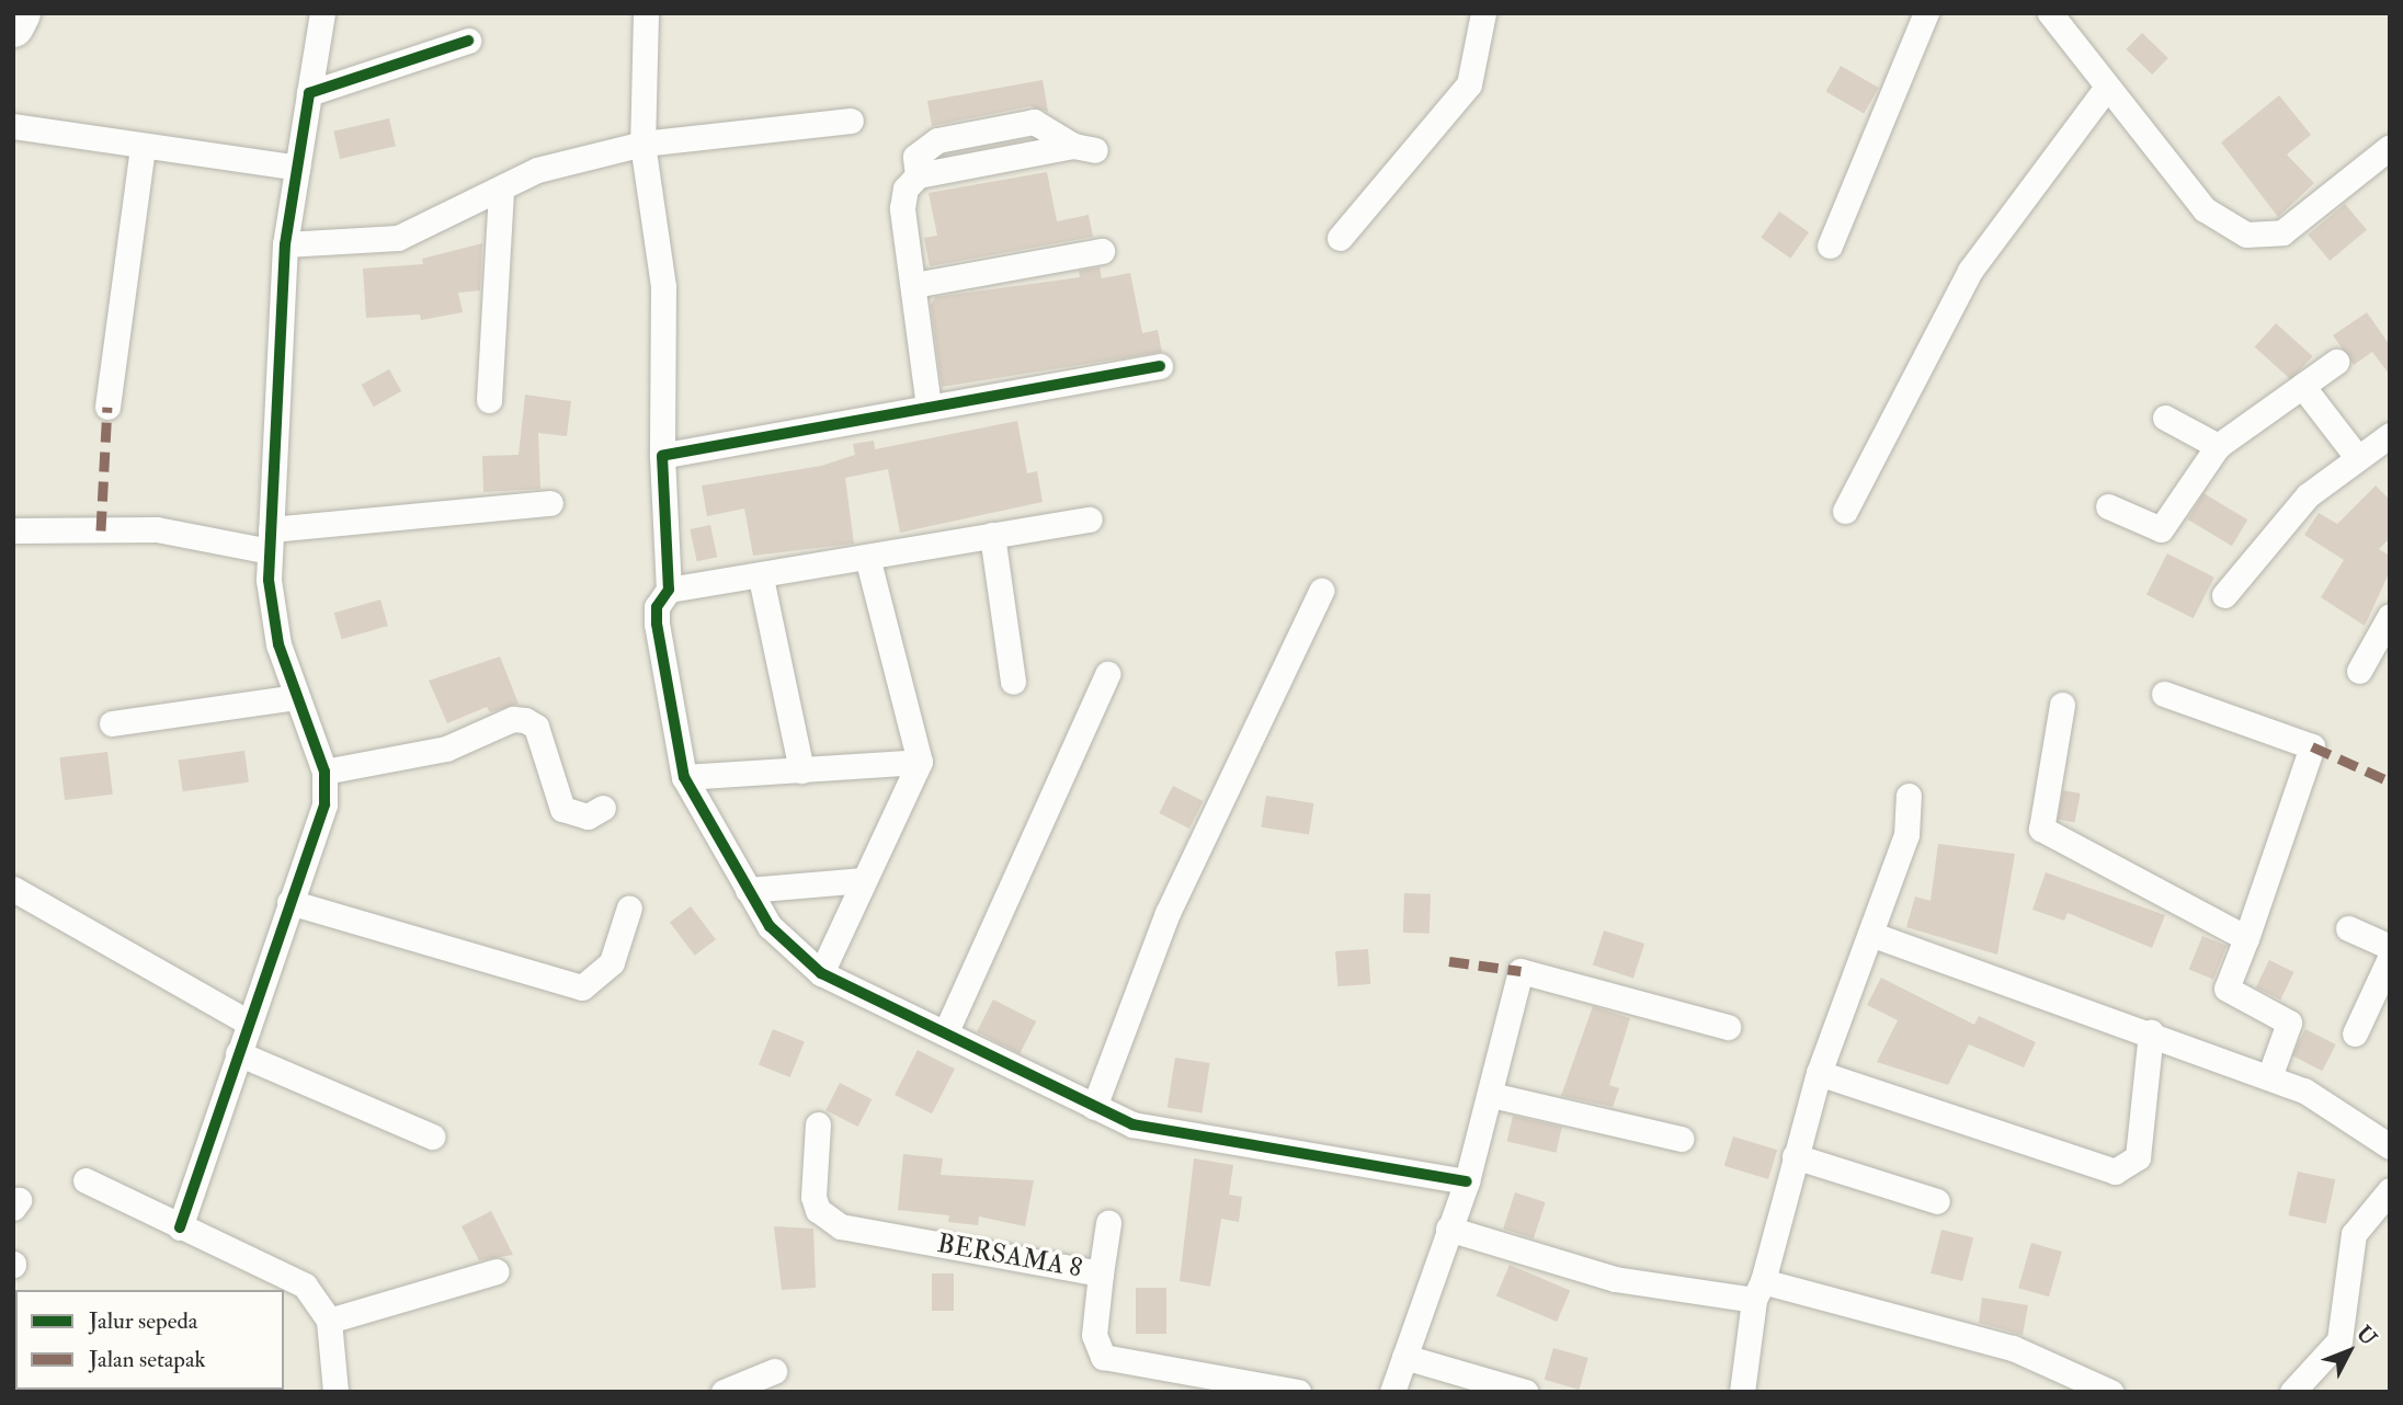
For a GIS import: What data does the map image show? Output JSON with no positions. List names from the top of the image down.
{
  "streets": {
    "street": ["BERSAMA 8"]
  },
  "legend": ["Jalur sepeda", "Jalan setapak"],
  "north": "top right"
}
